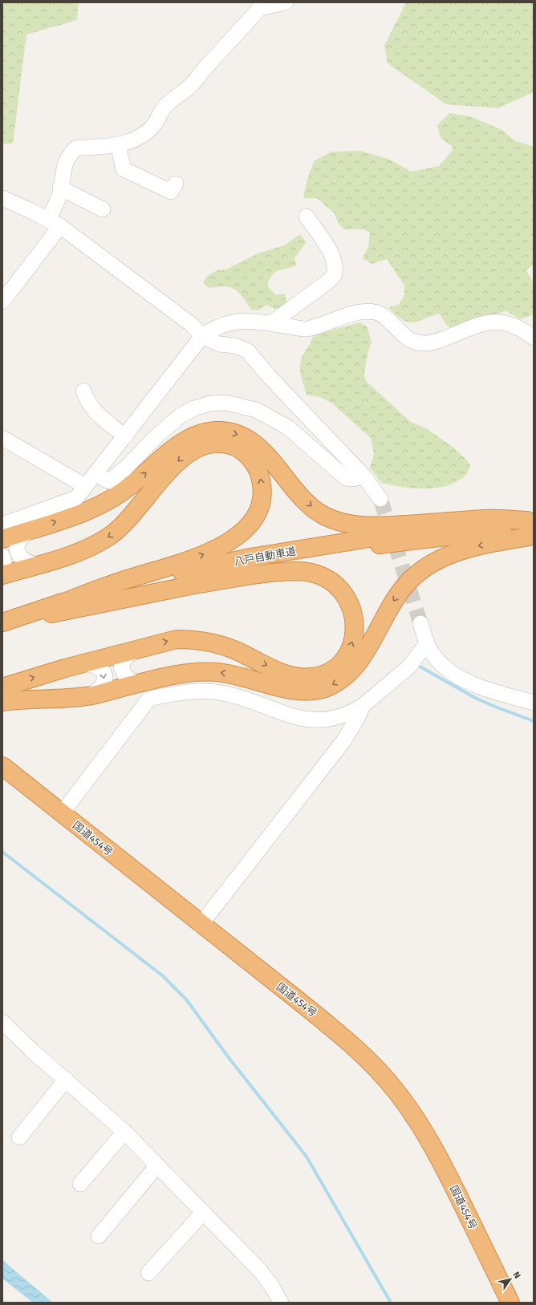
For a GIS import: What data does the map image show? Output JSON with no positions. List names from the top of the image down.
{
  "streets": {
    "highway": ["八戸自動車道", "国道454号"]
  },
  "north": "top right"
}
